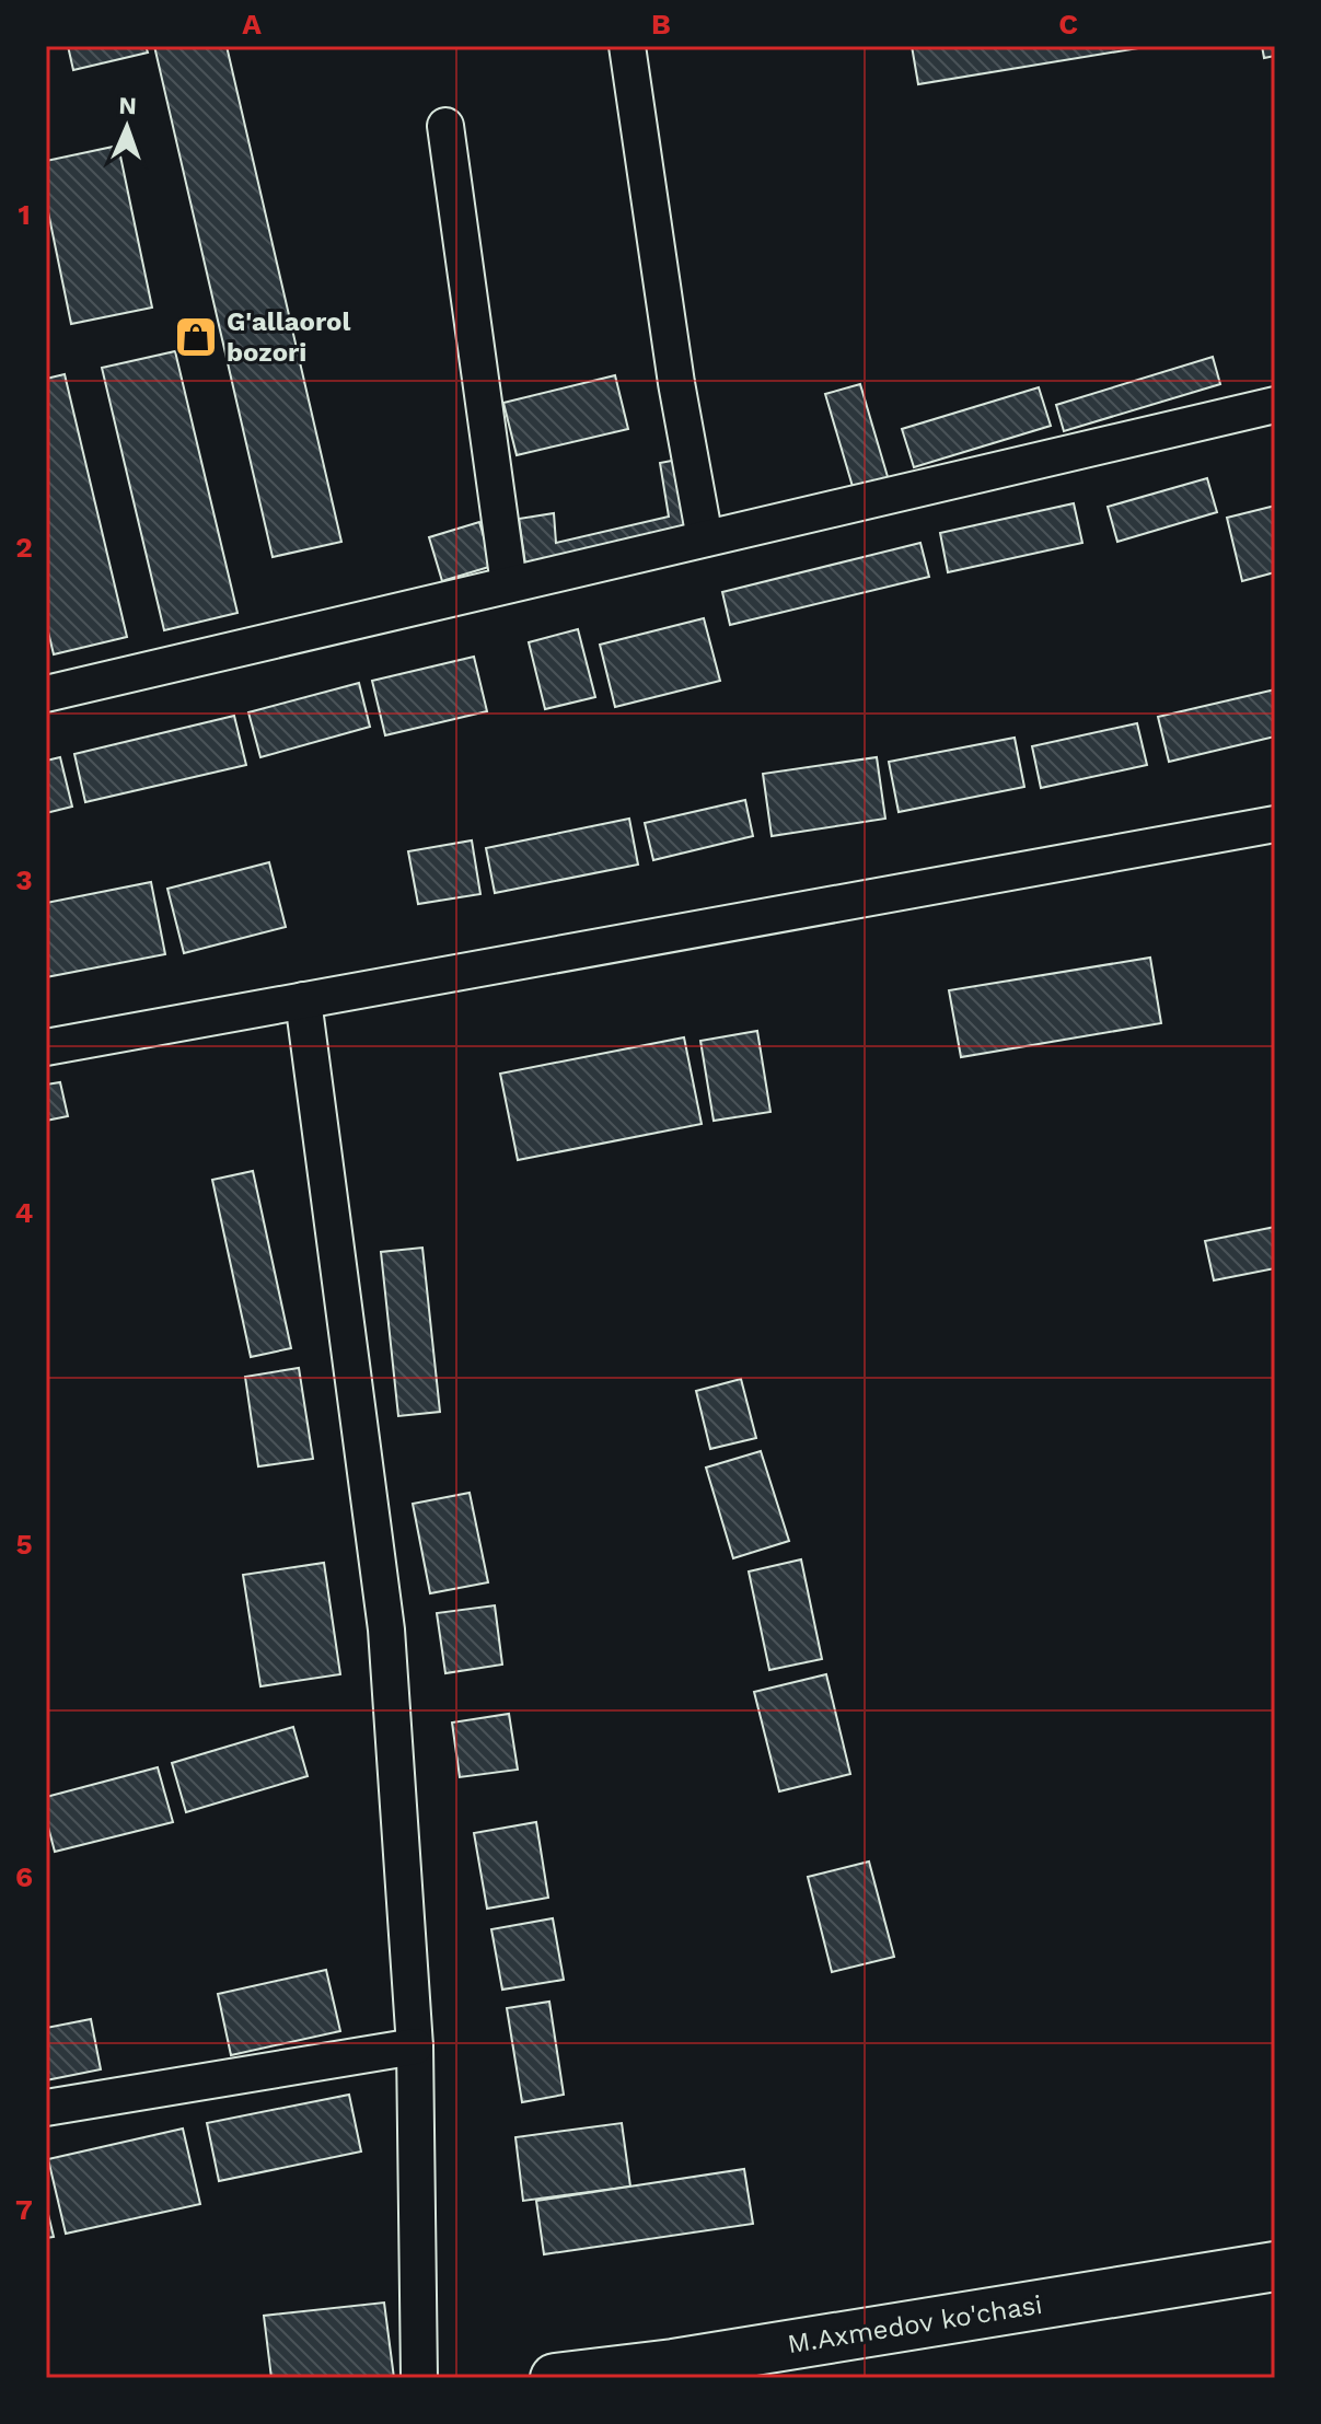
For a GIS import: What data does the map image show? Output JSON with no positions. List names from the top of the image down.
{
  "streets": {
    "main road": ["M.Axmedov ko'chasi"]
  },
  "places": {
    "shop": ["G'allaorol bozori"]
  },
  "north": "top",
  "grid": {
    "columns": ["A", "B", "C"],
    "rows": [
      "1",
      "2",
      "3",
      "4",
      "5",
      "6",
      "7"
    ]
  }
}
